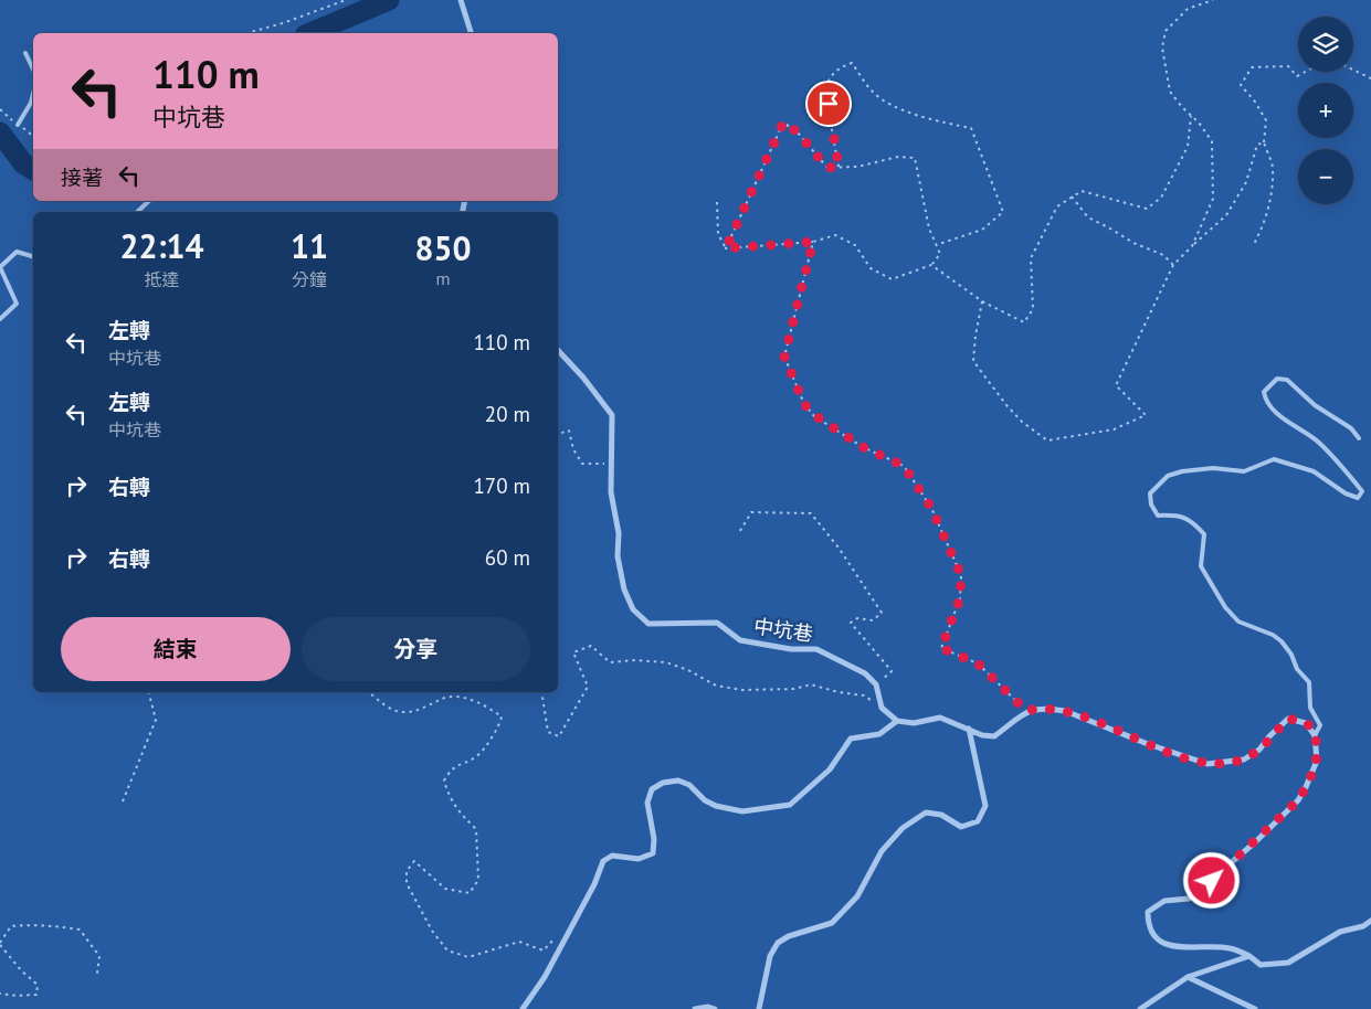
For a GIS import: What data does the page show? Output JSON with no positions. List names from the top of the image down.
{
  "streets": {
    "street": ["中坑巷"]
  },
  "page": {
    "map_buttons": ["+", "−"],
    "turn": ["110 m", "中坑巷"],
    "then": "接著",
    "eta": [
      "22:14",
      "抵達",
      "11",
      "分鐘",
      "850",
      "m"
    ],
    "list": [
      {
        "name": "左轉",
        "note": "中坑巷",
        "value": "110 m"
      },
      {
        "name": "左轉",
        "note": "中坑巷",
        "value": "20 m"
      },
      {
        "name": "右轉",
        "value": "170 m"
      },
      {
        "name": "右轉",
        "value": "60 m"
      }
    ],
    "buttons": ["結束", "分享"]
  }
}
